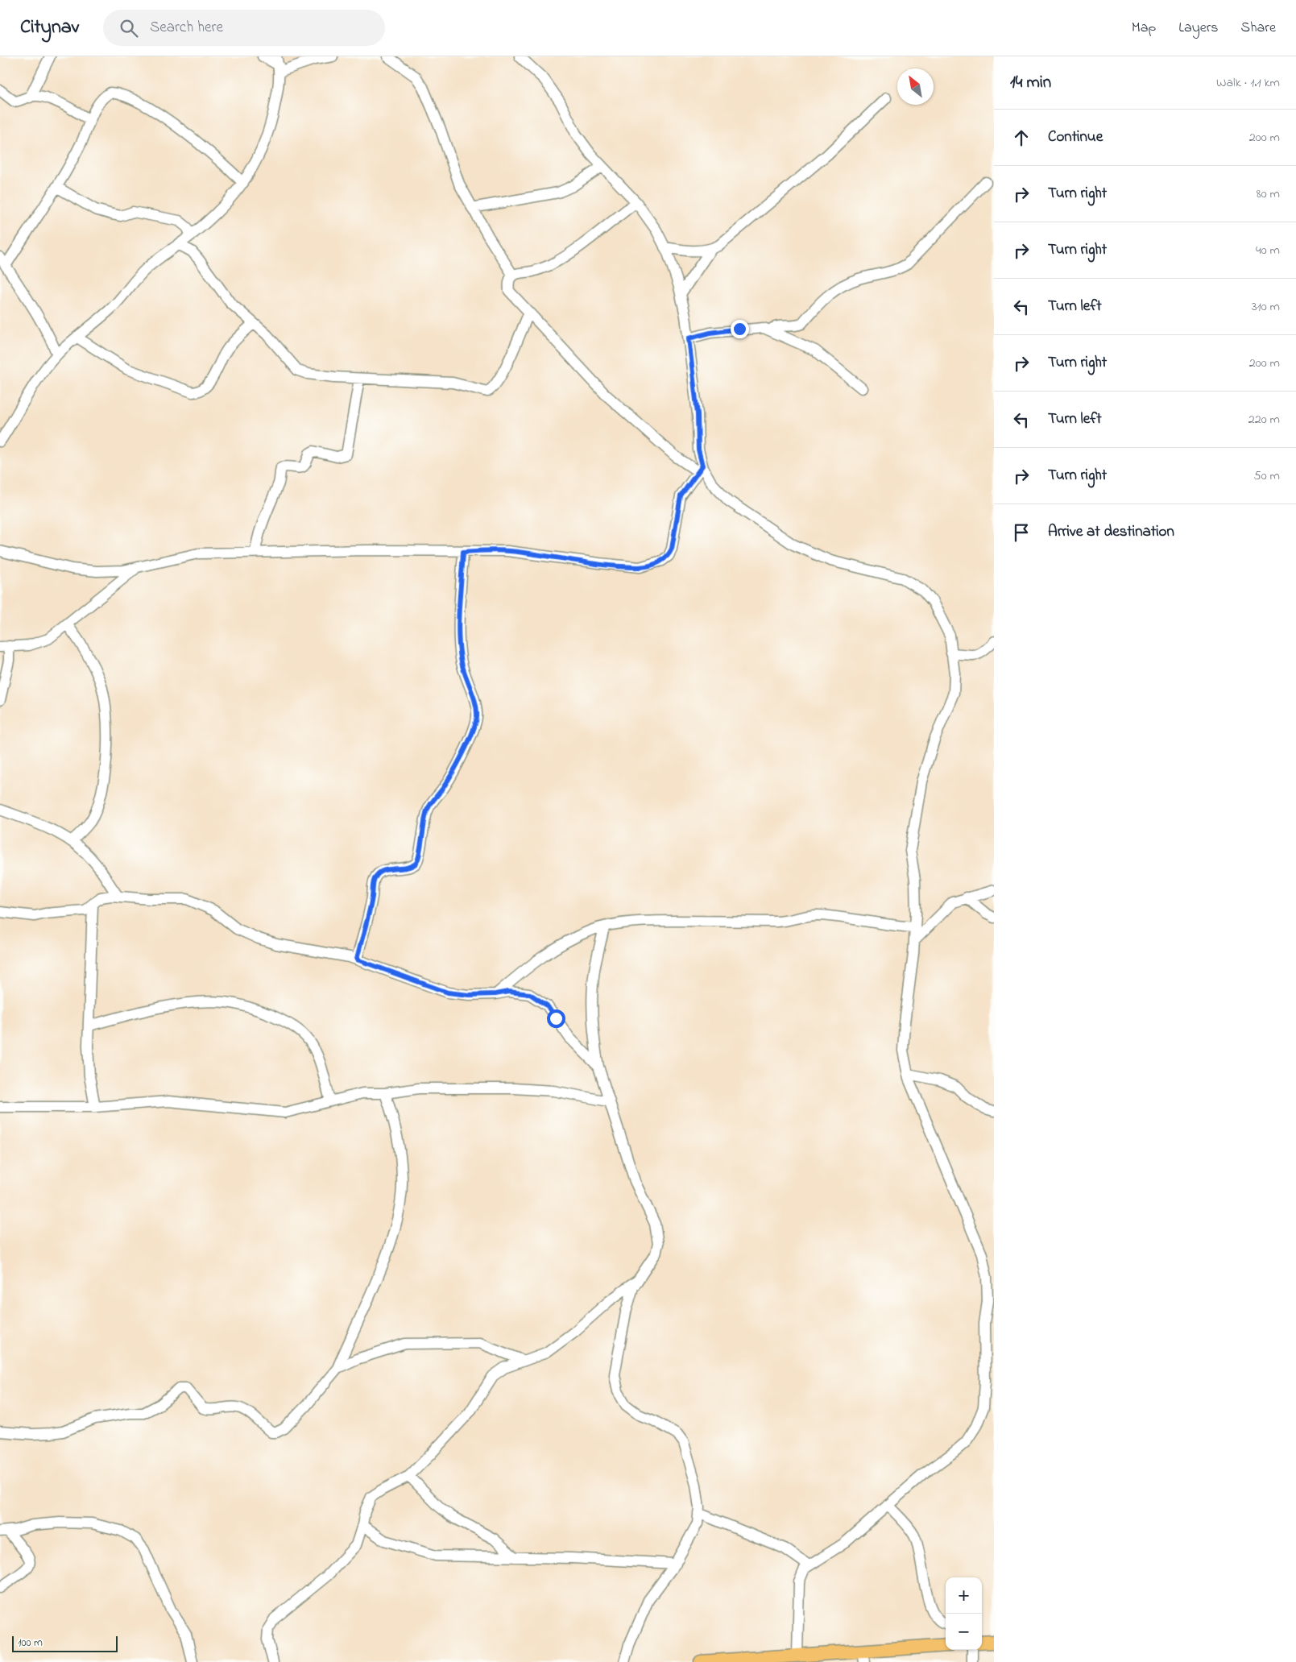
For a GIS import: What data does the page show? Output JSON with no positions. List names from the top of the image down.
{
  "scale_bar": "100 m",
  "north": "top left",
  "page": {
    "header": "Citynav",
    "search": "Search here",
    "nav": ["Map", "Layers", "Share"],
    "heading": ["14 min", "Walk · 1.1 km"],
    "list": [
      ["Continue", "200 m"],
      ["Turn right", "80 m"],
      ["Turn right", "40 m"],
      ["Turn left", "310 m"],
      ["Turn right", "200 m"],
      ["Turn left", "220 m"],
      ["Turn right", "50 m"],
      "Arrive at destination"
    ],
    "map_buttons": ["+", "−"],
    "scale": "100 m"
  }
}
